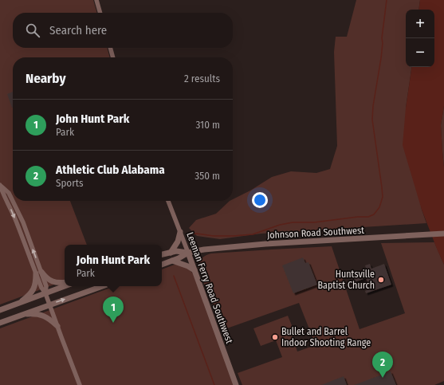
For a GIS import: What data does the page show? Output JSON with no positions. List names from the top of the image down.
{
  "streets": {
    "street": ["Johnson Road Southwest", "Leeman Ferry Road Southwest"]
  },
  "crossings": [
    ["Johnson Road Southwest", "Leeman Ferry Road Southwest"]
  ],
  "places": ["Huntsville Baptist Church", "Bullet and Barrel Indoor Shooting Range"],
  "page": {
    "map_buttons": ["+", "−"],
    "search": "Search here",
    "heading": ["Nearby", "2 results"],
    "list": [
      {
        "mark": "1",
        "name": "John Hunt Park",
        "note": "Park",
        "value": "310 m"
      },
      {
        "mark": "2",
        "name": "Athletic Club Alabama",
        "note": "Sports",
        "value": "350 m"
      }
    ],
    "popup": ["John Hunt Park", "Park"],
    "pins": ["1", "2"]
  }
}
